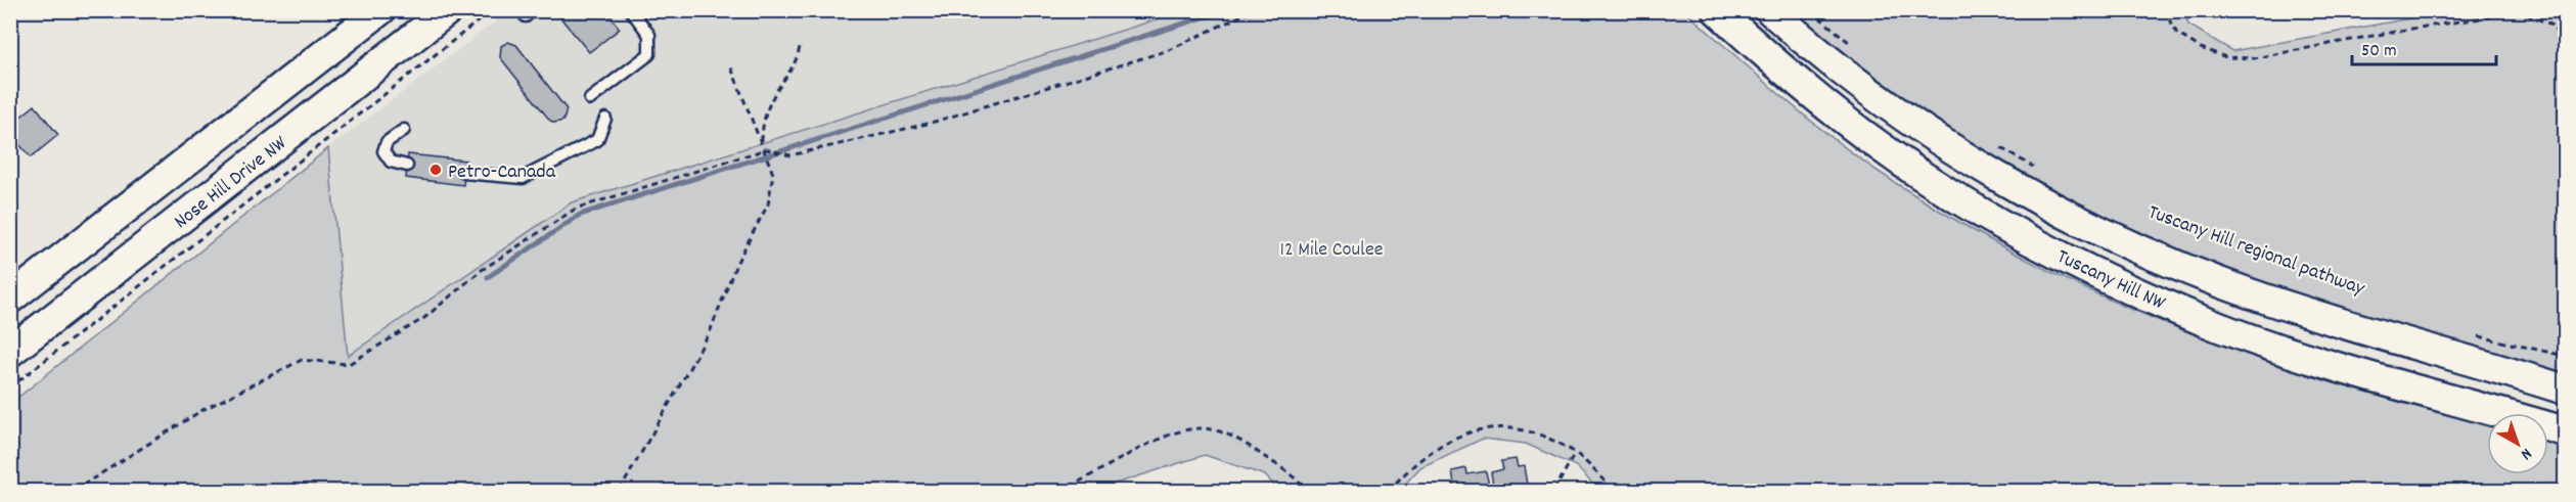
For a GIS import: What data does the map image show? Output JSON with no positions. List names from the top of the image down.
{
  "streets": {
    "street": ["Nose Hill Drive NW", "Tuscany Hill NW"]
  },
  "parks": ["12 Mile Coulee"],
  "places": ["Petro-Canada"],
  "scale_bar": "50 m",
  "north": "bottom right"
}
